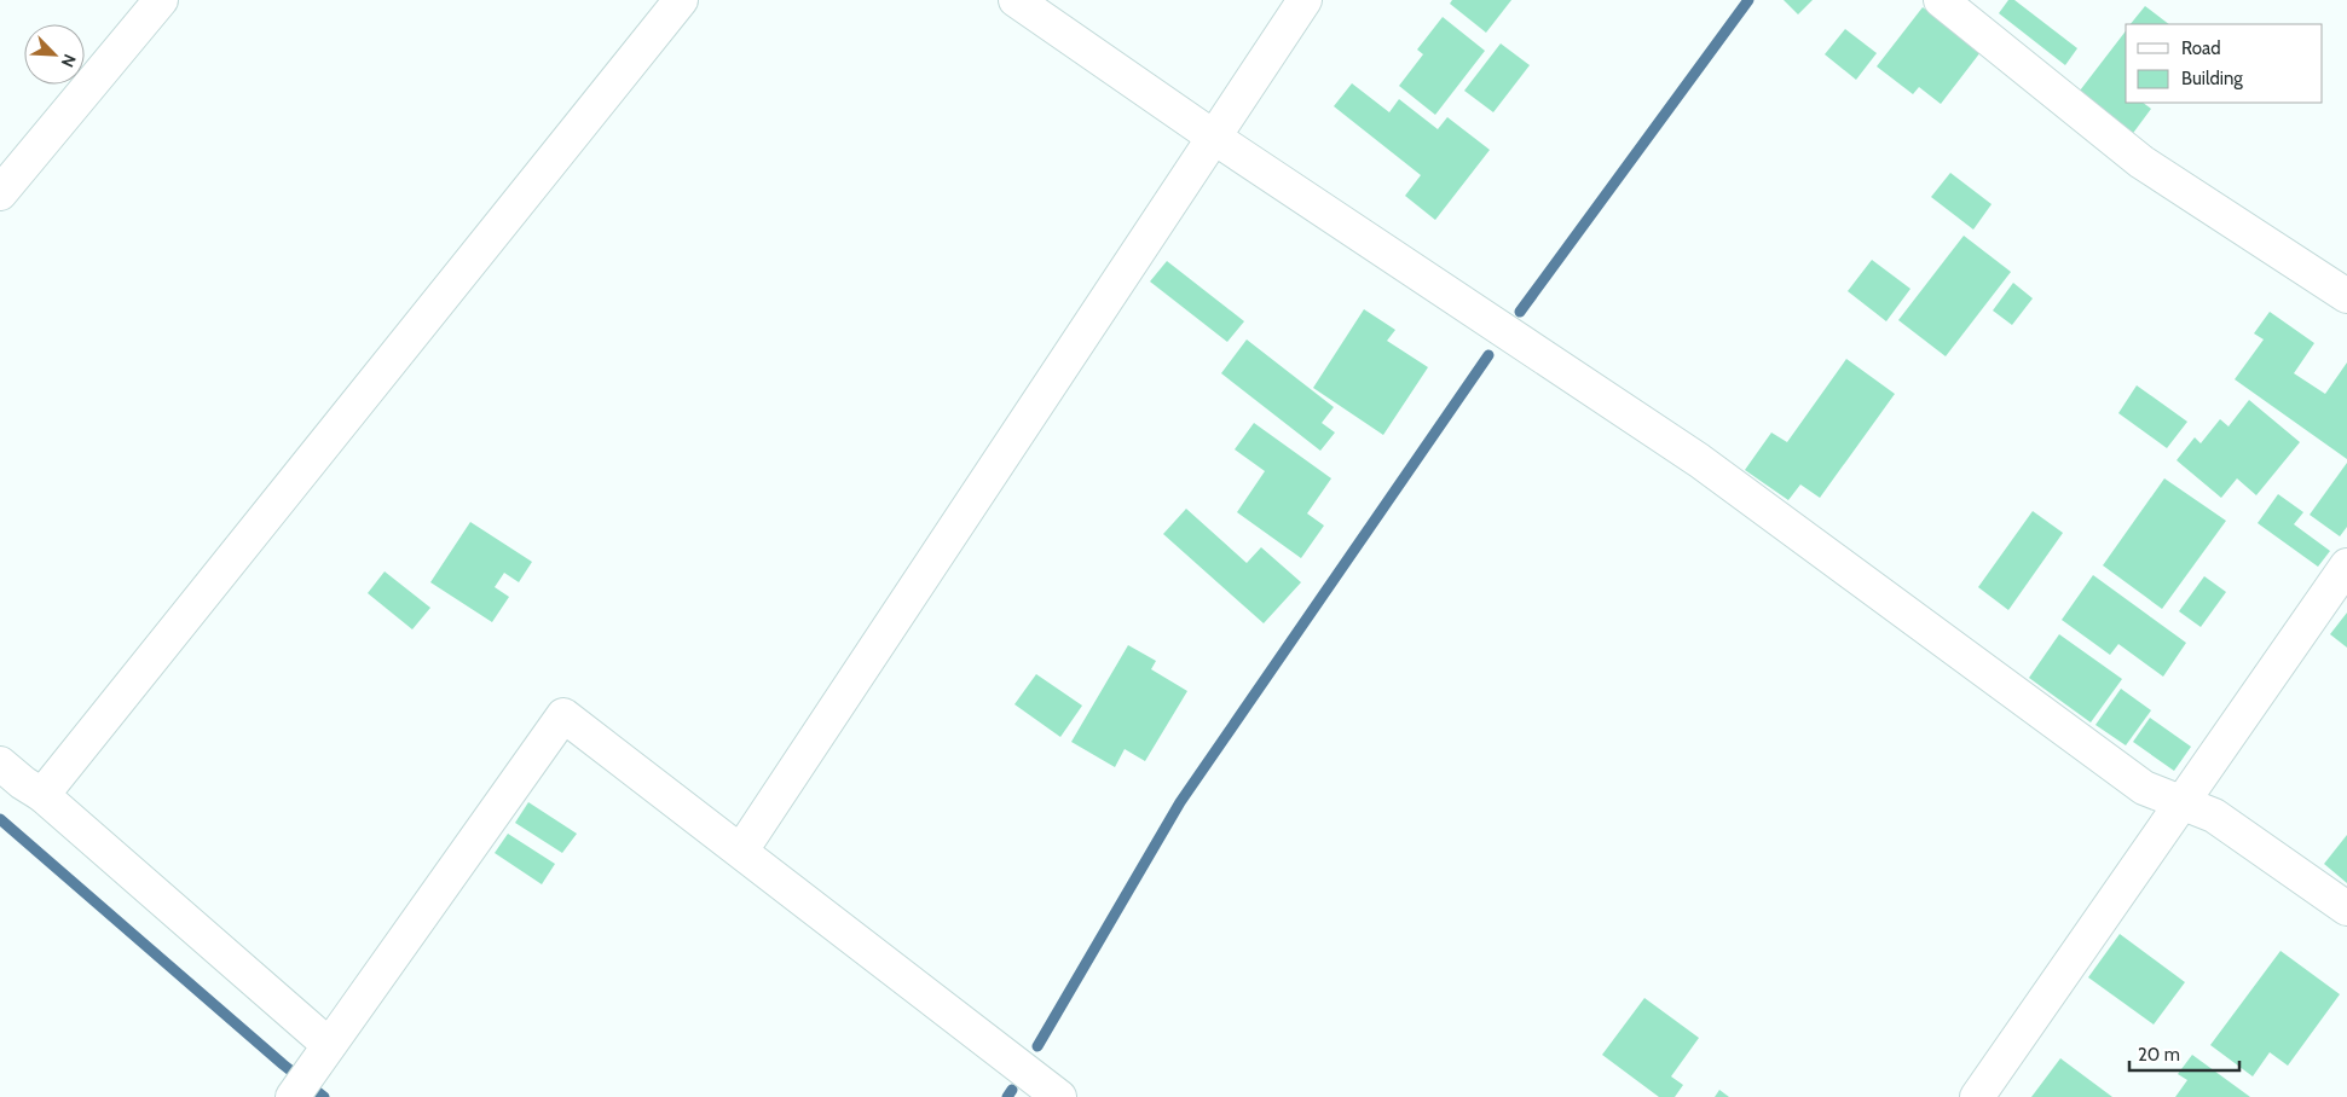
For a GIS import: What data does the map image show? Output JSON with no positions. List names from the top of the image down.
{
  "legend": ["Road", "Building"],
  "scale_bar": "20 m",
  "north": "bottom right"
}
